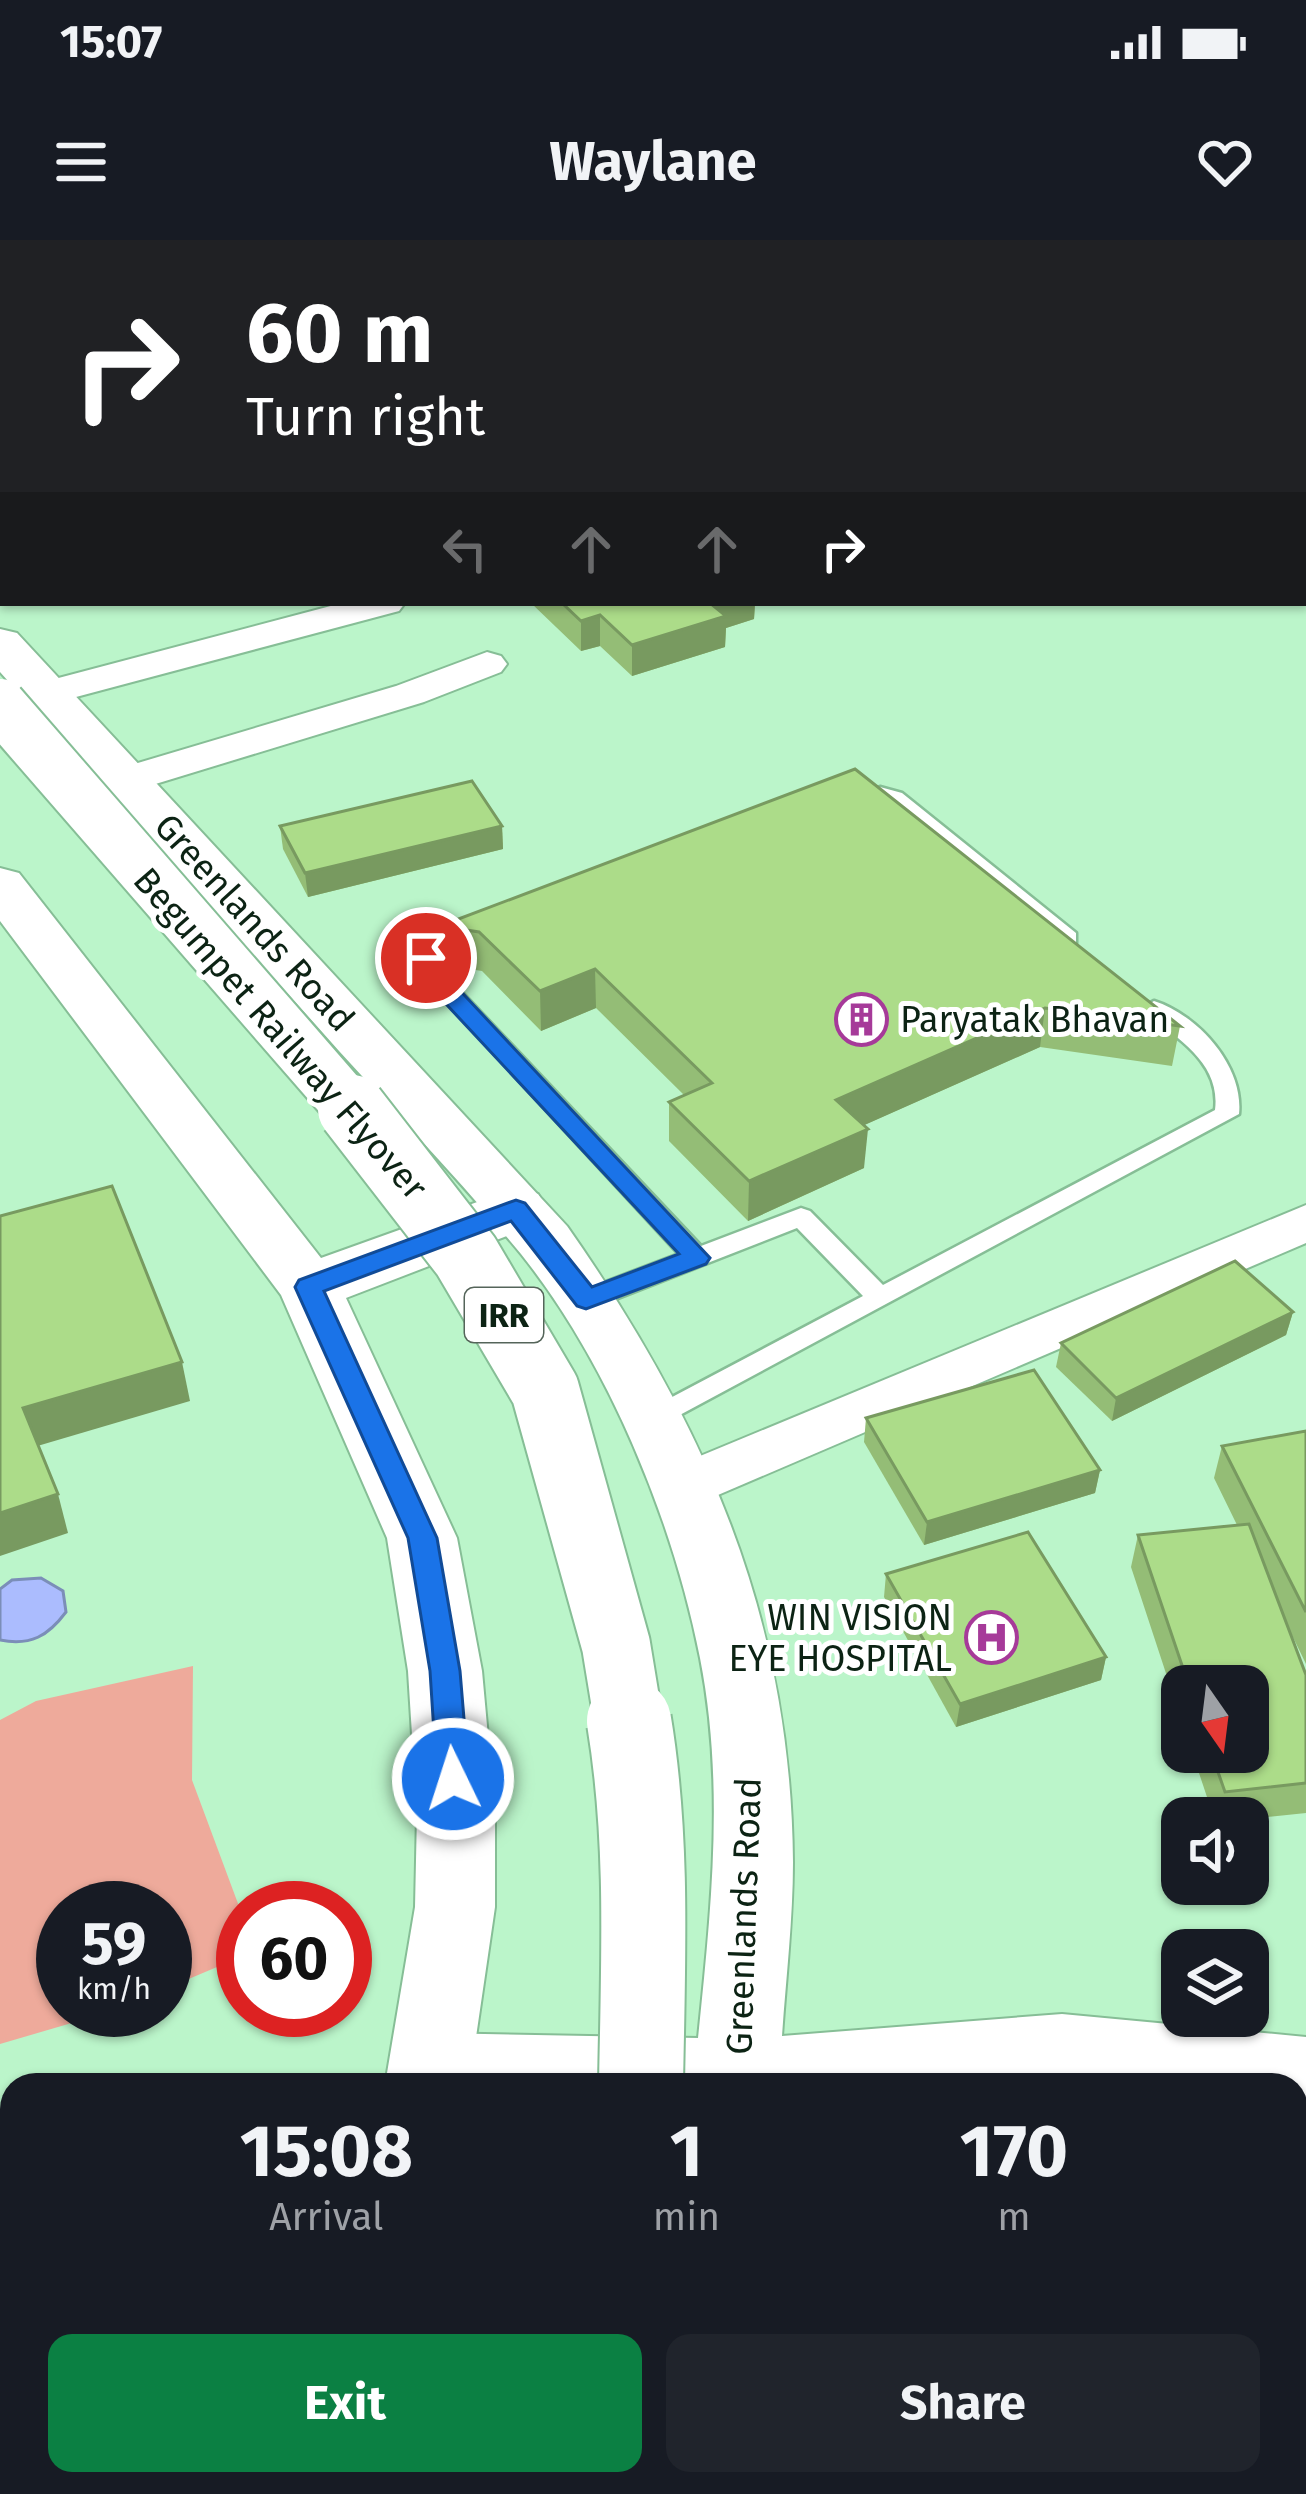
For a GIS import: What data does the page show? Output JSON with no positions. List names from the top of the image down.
{
  "streets": {
    "main road": ["Greenlands Road", "Begumpet Railway Flyover", "IRR"]
  },
  "crossings": [
    ["Greenlands Road", "Begumpet Railway Flyover"]
  ],
  "places": {
    "building": ["Paryatak Bhavan"],
    "hospital": ["WIN VISION EYE HOSPITAL"]
  },
  "north": "bottom",
  "page": {
    "status": "15:07",
    "header": "Waylane",
    "turn": ["60 m", "Turn right"],
    "speed": "59 km/h",
    "limit": "60",
    "eta": [
      "15:08",
      "Arrival",
      "1",
      "min",
      "170",
      "m"
    ],
    "buttons": ["Exit", "Share"]
  }
}
